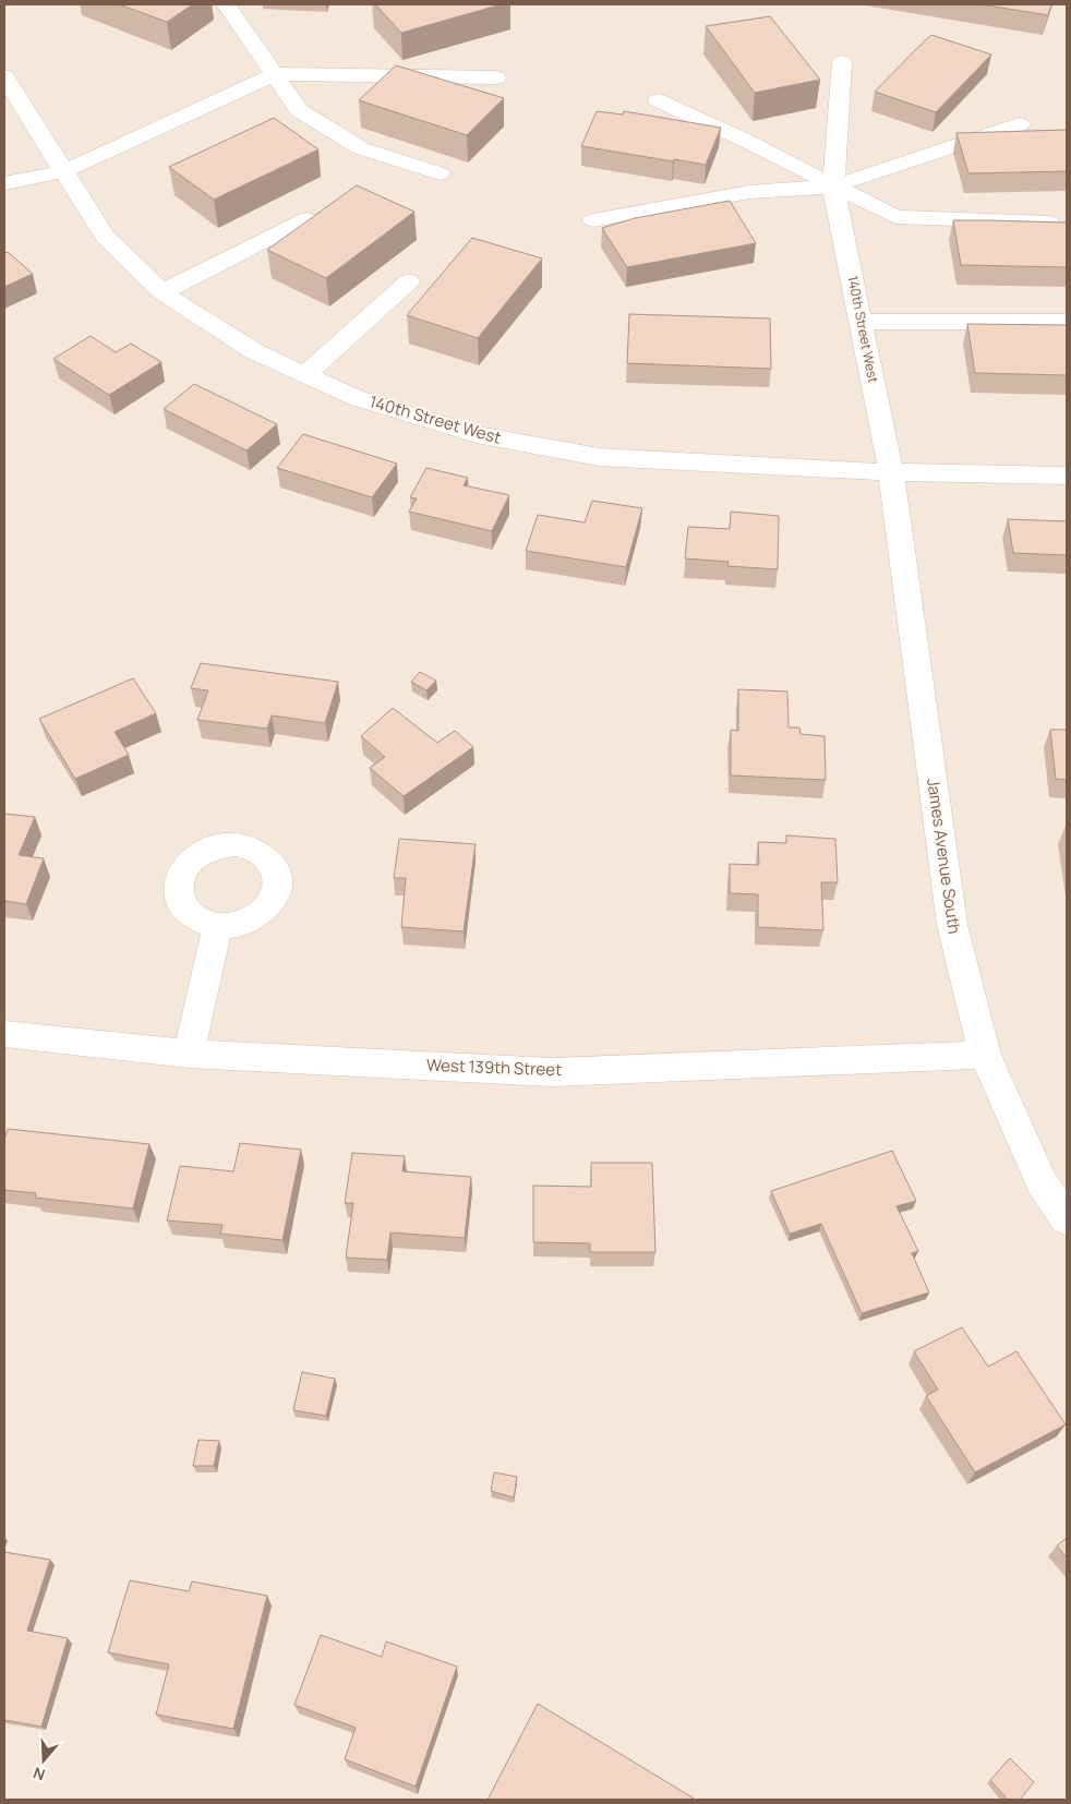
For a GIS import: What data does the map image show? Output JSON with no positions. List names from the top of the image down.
{
  "streets": {
    "street": ["140th Street West", "James Avenue South", "West 139th Street"]
  },
  "crossings": [
    ["140th Street West", "James Avenue South"],
    ["James Avenue South", "West 139th Street"]
  ],
  "north": "bottom"
}
